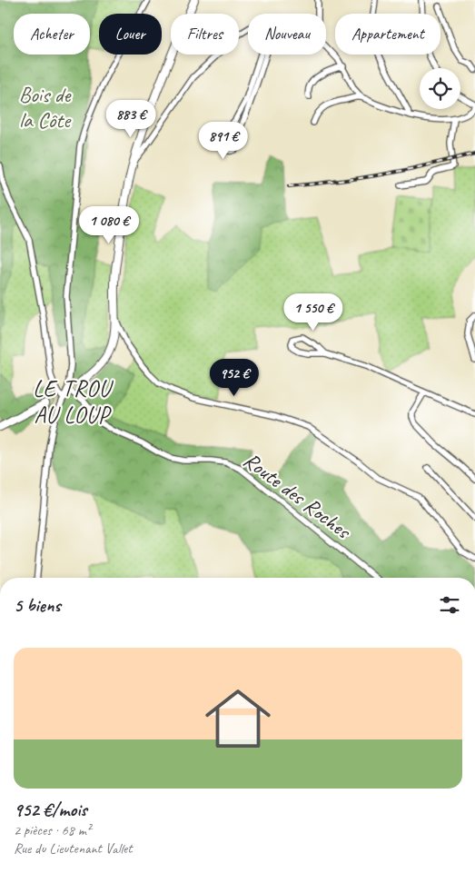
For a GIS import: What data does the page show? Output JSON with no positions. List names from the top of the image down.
{
  "streets": {
    "street": ["Route des Roches"]
  },
  "districts": ["LE TROU AU LOUP"],
  "parks": ["Bois de la Côte"],
  "page": {
    "chip": [
      "Acheter",
      "Louer",
      "Filtres",
      "Nouveau",
      "Appartement"
    ],
    "price": [
      "883 €",
      "891 €",
      "1 080 €",
      "1 550 €",
      "952 €"
    ],
    "heading": "5 biens",
    "list": [
      {
        "name": "952 €/mois",
        "note": "2 pièces · 68 m² · Rue du Lieutenant Vallet"
      }
    ]
  }
}
